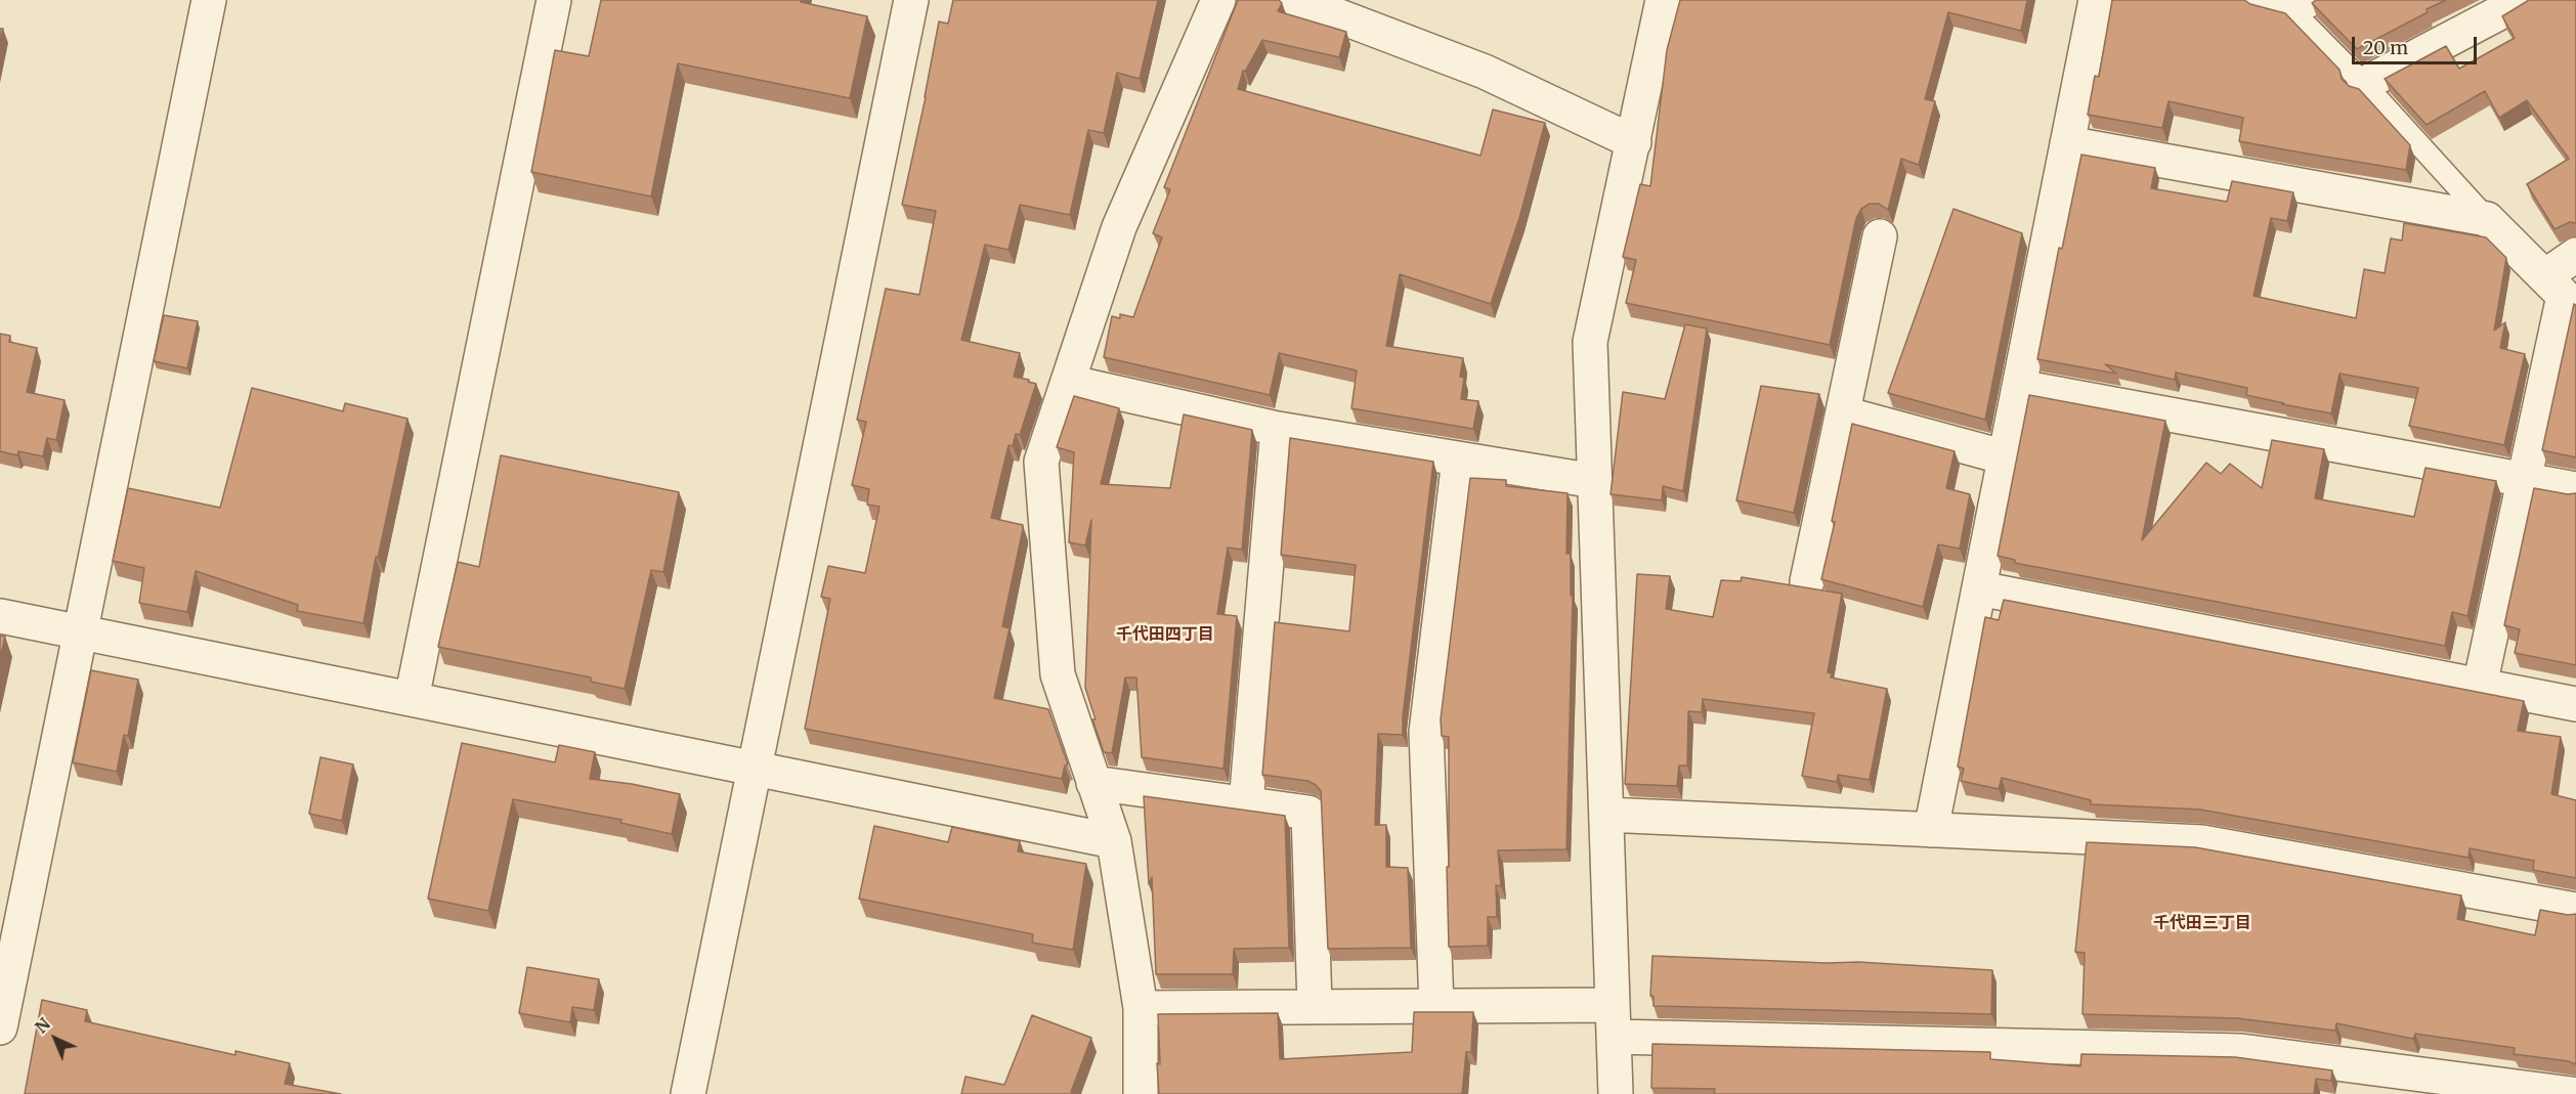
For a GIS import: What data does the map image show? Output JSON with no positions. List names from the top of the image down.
{
  "districts": ["千代田四丁目", "千代田三丁目"],
  "scale_bar": "20 m",
  "north": "top left"
}
